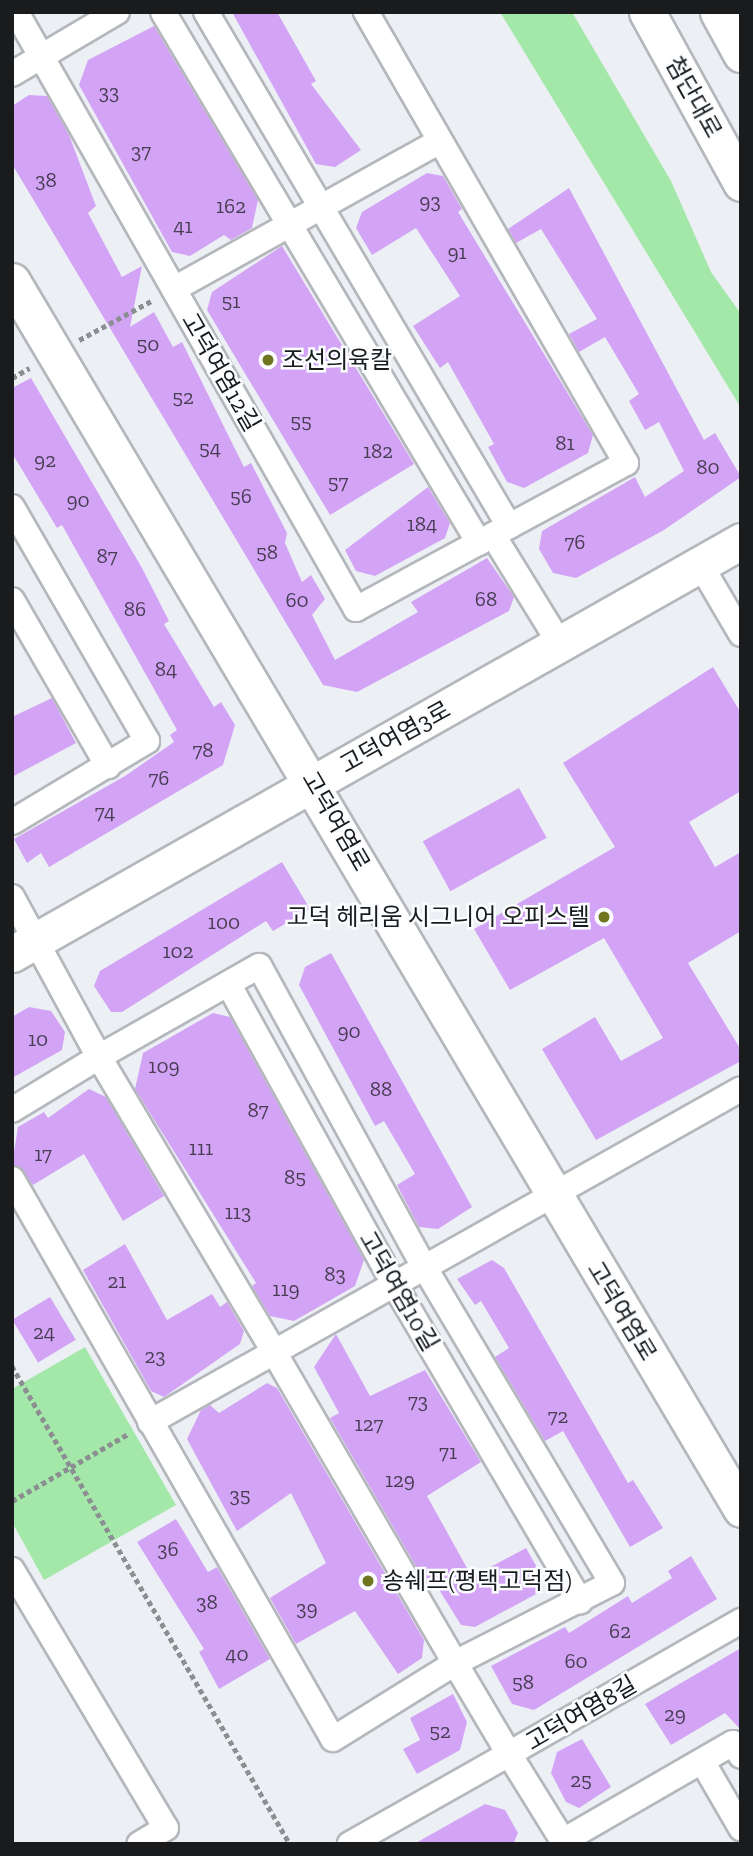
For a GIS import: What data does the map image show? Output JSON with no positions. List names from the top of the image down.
{
  "streets": {
    "street": [
      "첨단대로",
      "고덕여염12길",
      "고덕여염3로",
      "고덕여염로",
      "고덕여염10길",
      "고덕여염8길"
    ]
  },
  "crossings": [
    ["고덕여염3로", "고덕여염로"]
  ],
  "places": ["조선의육칼", "고덕 헤리움 시그니어 오피스텔", "송쉐프(평택고덕점)"],
  "house_numbers": [
    "33",
    "37",
    "38",
    "93",
    "162",
    "41",
    "91",
    "51",
    "50",
    "52",
    "55",
    "81",
    "54",
    "182",
    "92",
    "80",
    "57",
    "56",
    "90",
    "184",
    "76",
    "58",
    "87",
    "68",
    "60",
    "86",
    "84",
    "78",
    "76",
    "74",
    "100",
    "102",
    "90",
    "10",
    "109",
    "88",
    "87",
    "111",
    "17",
    "85",
    "113",
    "83",
    "21",
    "119",
    "24",
    "23",
    "73",
    "72",
    "127",
    "71",
    "129",
    "35",
    "36",
    "38",
    "39",
    "62",
    "40",
    "60",
    "58",
    "29",
    "52",
    "25"
  ]
}
